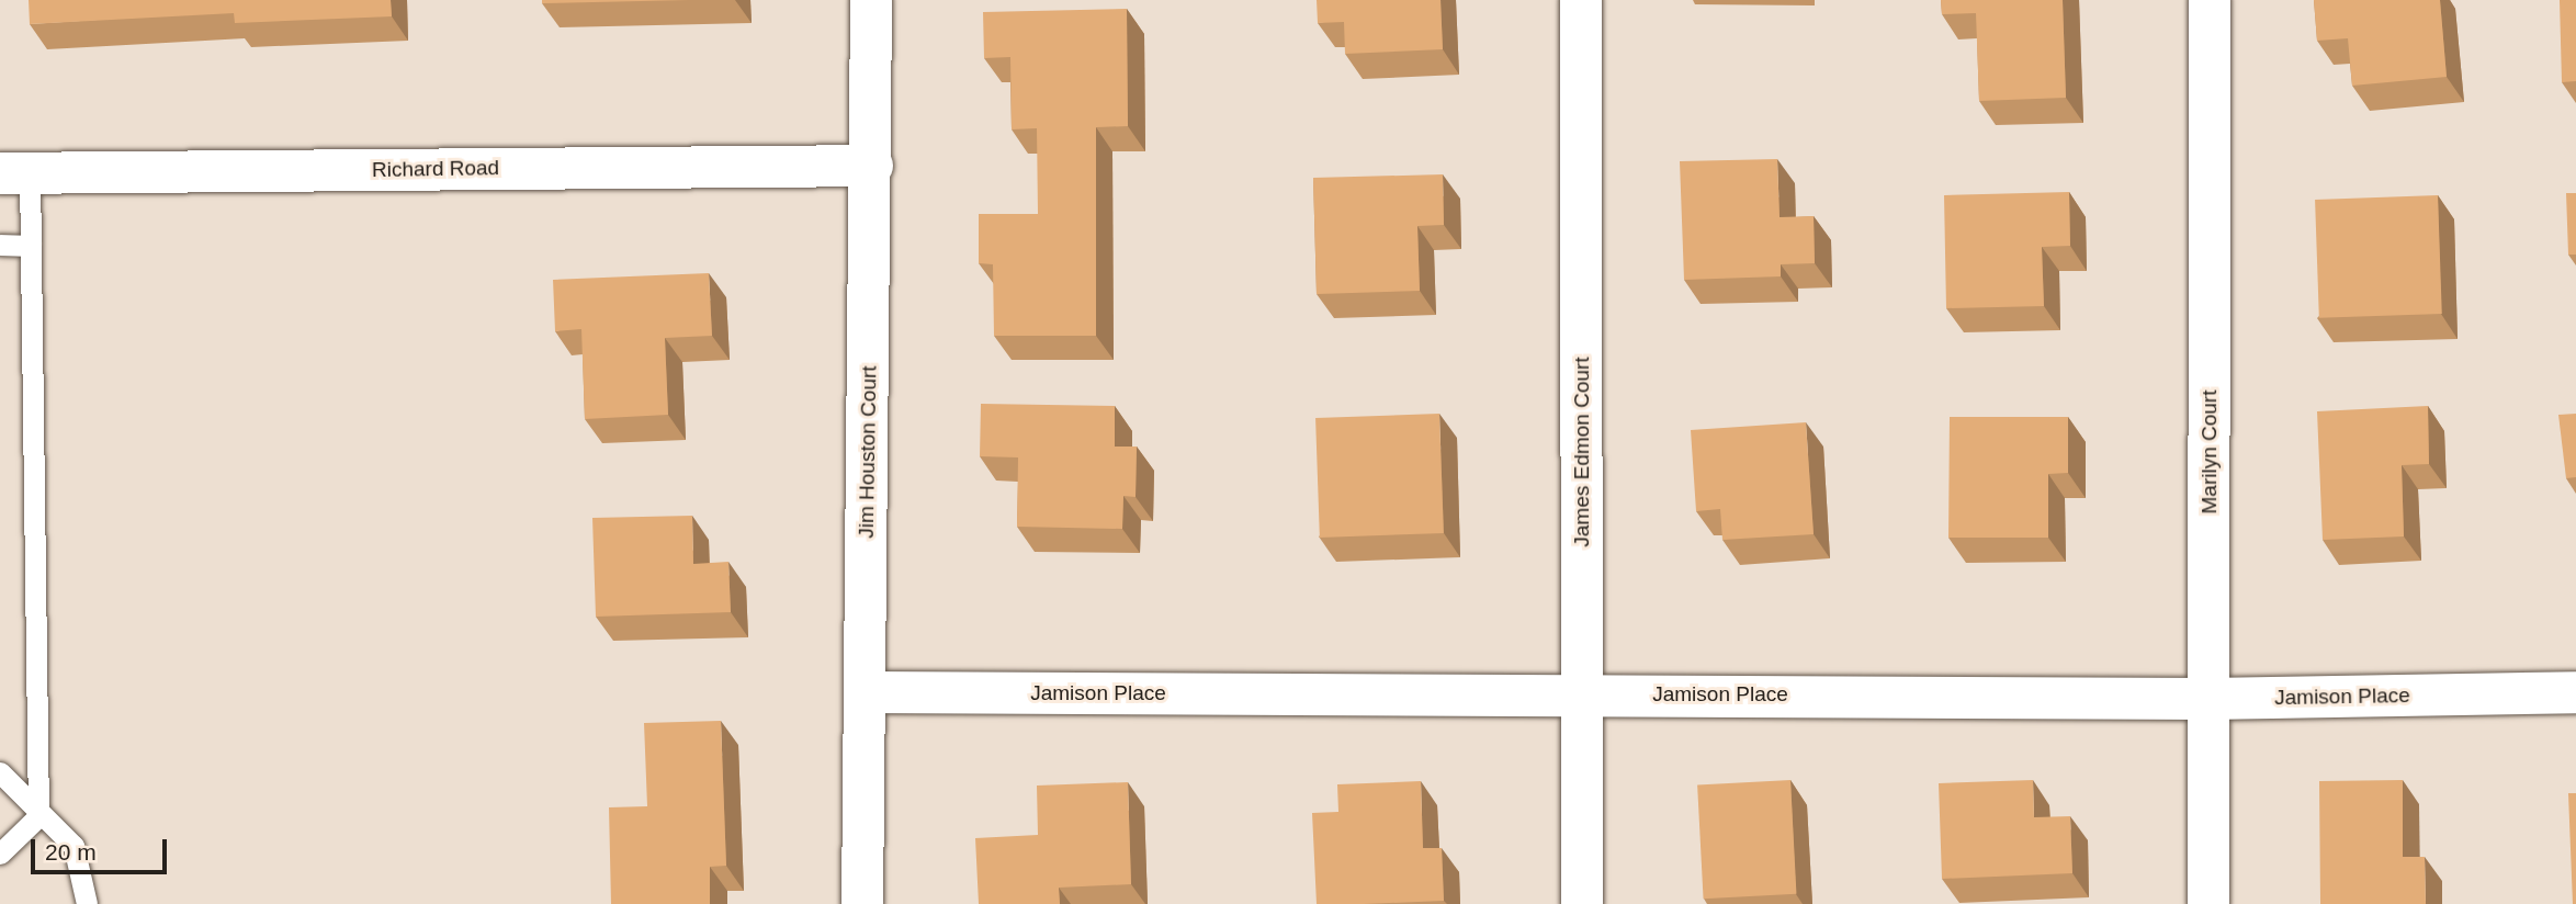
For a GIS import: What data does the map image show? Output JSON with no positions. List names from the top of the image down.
{
  "streets": {
    "street": [
      "Richard Road",
      "Jim Houston Court",
      "James Edmon Court",
      "Marilyn Court",
      "Jamison Place"
    ]
  },
  "crossings": [
    ["Richard Road", "Jim Houston Court"],
    ["Jim Houston Court", "Jamison Place"],
    ["James Edmon Court", "Jamison Place"],
    ["Marilyn Court", "Jamison Place"]
  ],
  "scale_bar": "20 m"
}
